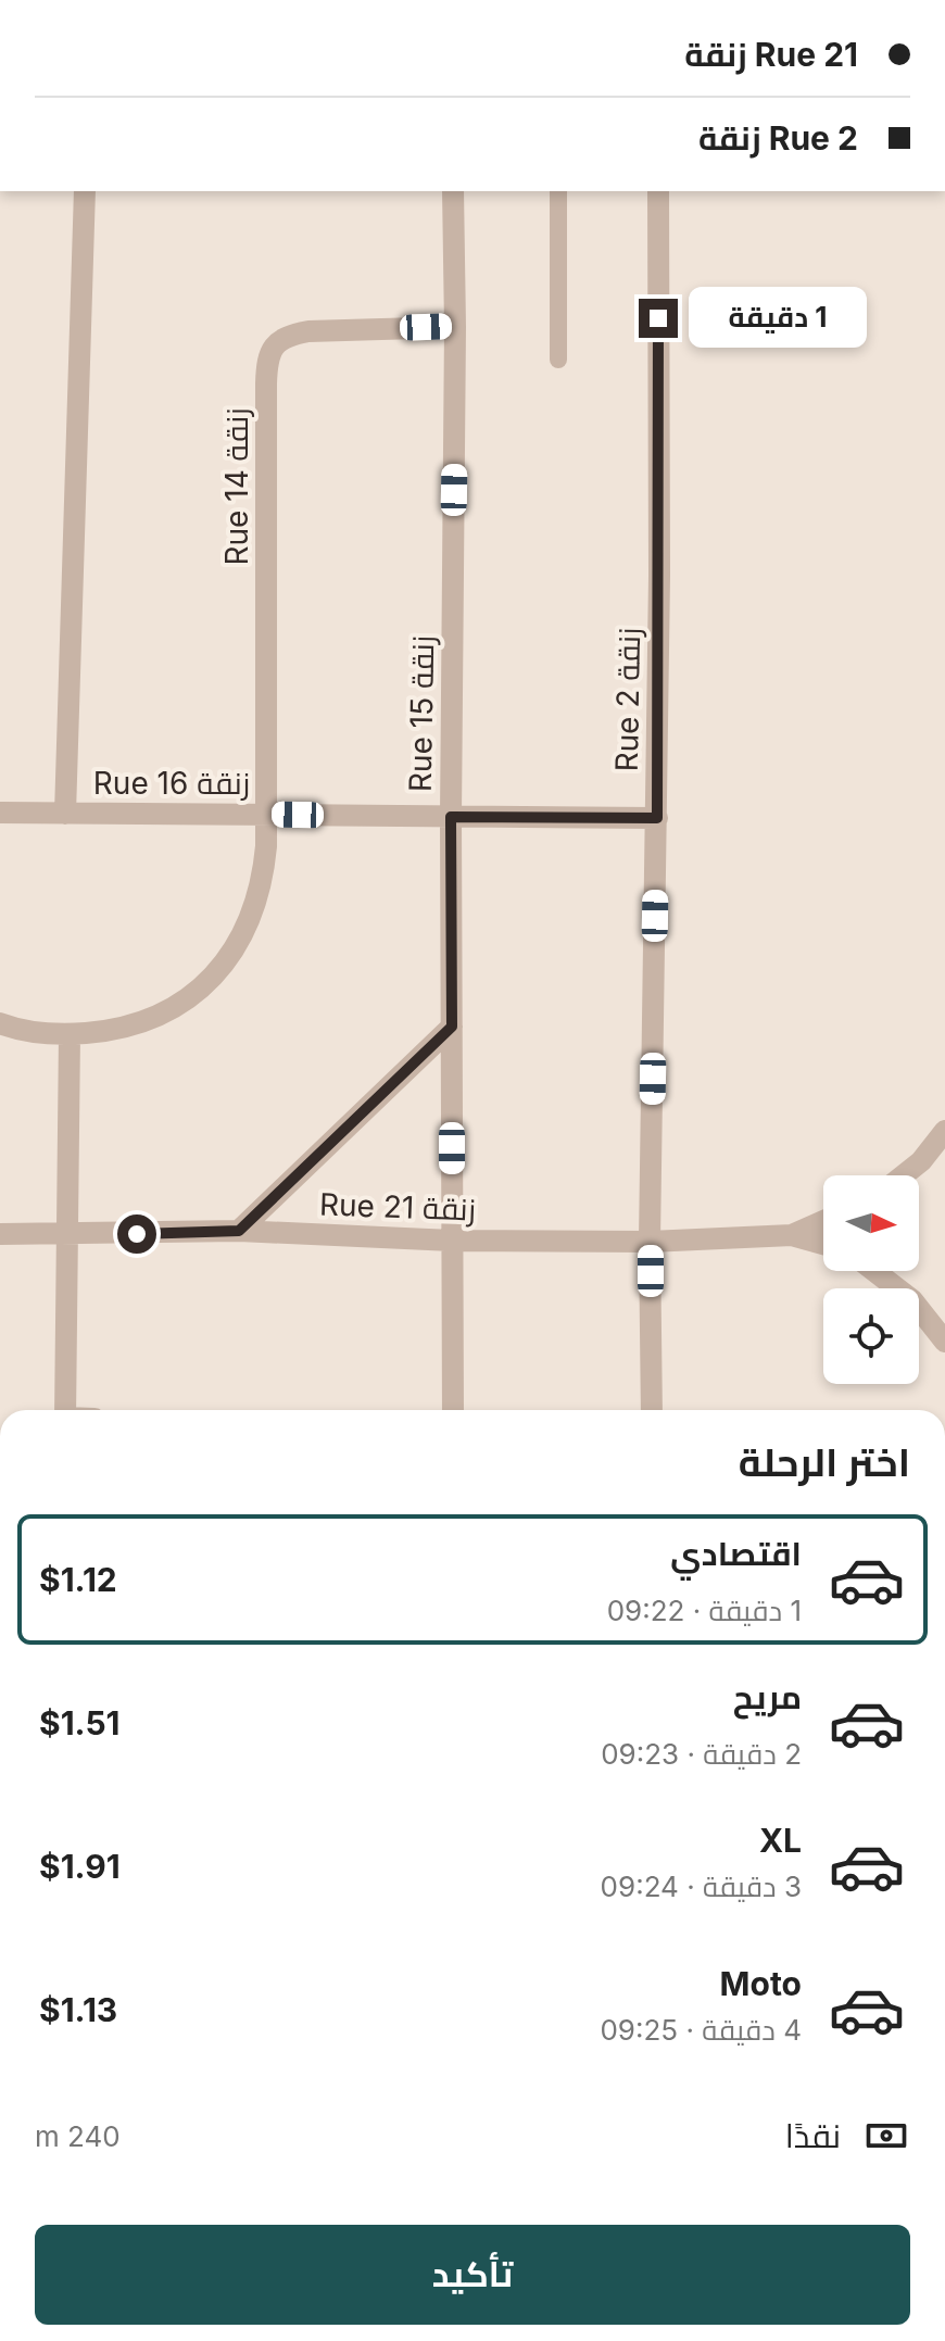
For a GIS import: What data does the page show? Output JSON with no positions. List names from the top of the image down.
{
  "streets": {
    "street": [
      "Rue 14 زنقة",
      "Rue 2 زنقة",
      "Rue 15 زنقة",
      "Rue 16 زنقة",
      "Rue 21 زنقة"
    ]
  },
  "crossings": [
    ["Rue 14 زنقة", "Rue 15 زنقة"],
    ["Rue 14 زنقة", "Rue 16 زنقة"],
    ["Rue 2 زنقة", "Rue 16 زنقة"],
    ["Rue 2 زنقة", "Rue 21 زنقة"],
    ["Rue 15 زنقة", "Rue 16 زنقة"],
    ["Rue 15 زنقة", "Rue 21 زنقة"]
  ],
  "north": "right",
  "page": {
    "banner": ["Rue 21 زنقة", "Rue 2 زنقة"],
    "bubble": "1 دقيقة",
    "heading": "اختر الرحلة",
    "list": [
      {
        "name": "اقتصادي",
        "note": "1 دقيقة · 09:22",
        "value": "$1.12"
      },
      {
        "name": "مريح",
        "note": "2 دقيقة · 09:23",
        "value": "$1.51"
      },
      {
        "name": "XL",
        "note": "3 دقيقة · 09:24",
        "value": "$1.91"
      },
      {
        "name": "Moto",
        "note": "4 دقيقة · 09:25",
        "value": "$1.13"
      }
    ],
    "pay": ["نقدًا", "240 m"],
    "buttons": "تأكيد"
  }
}
